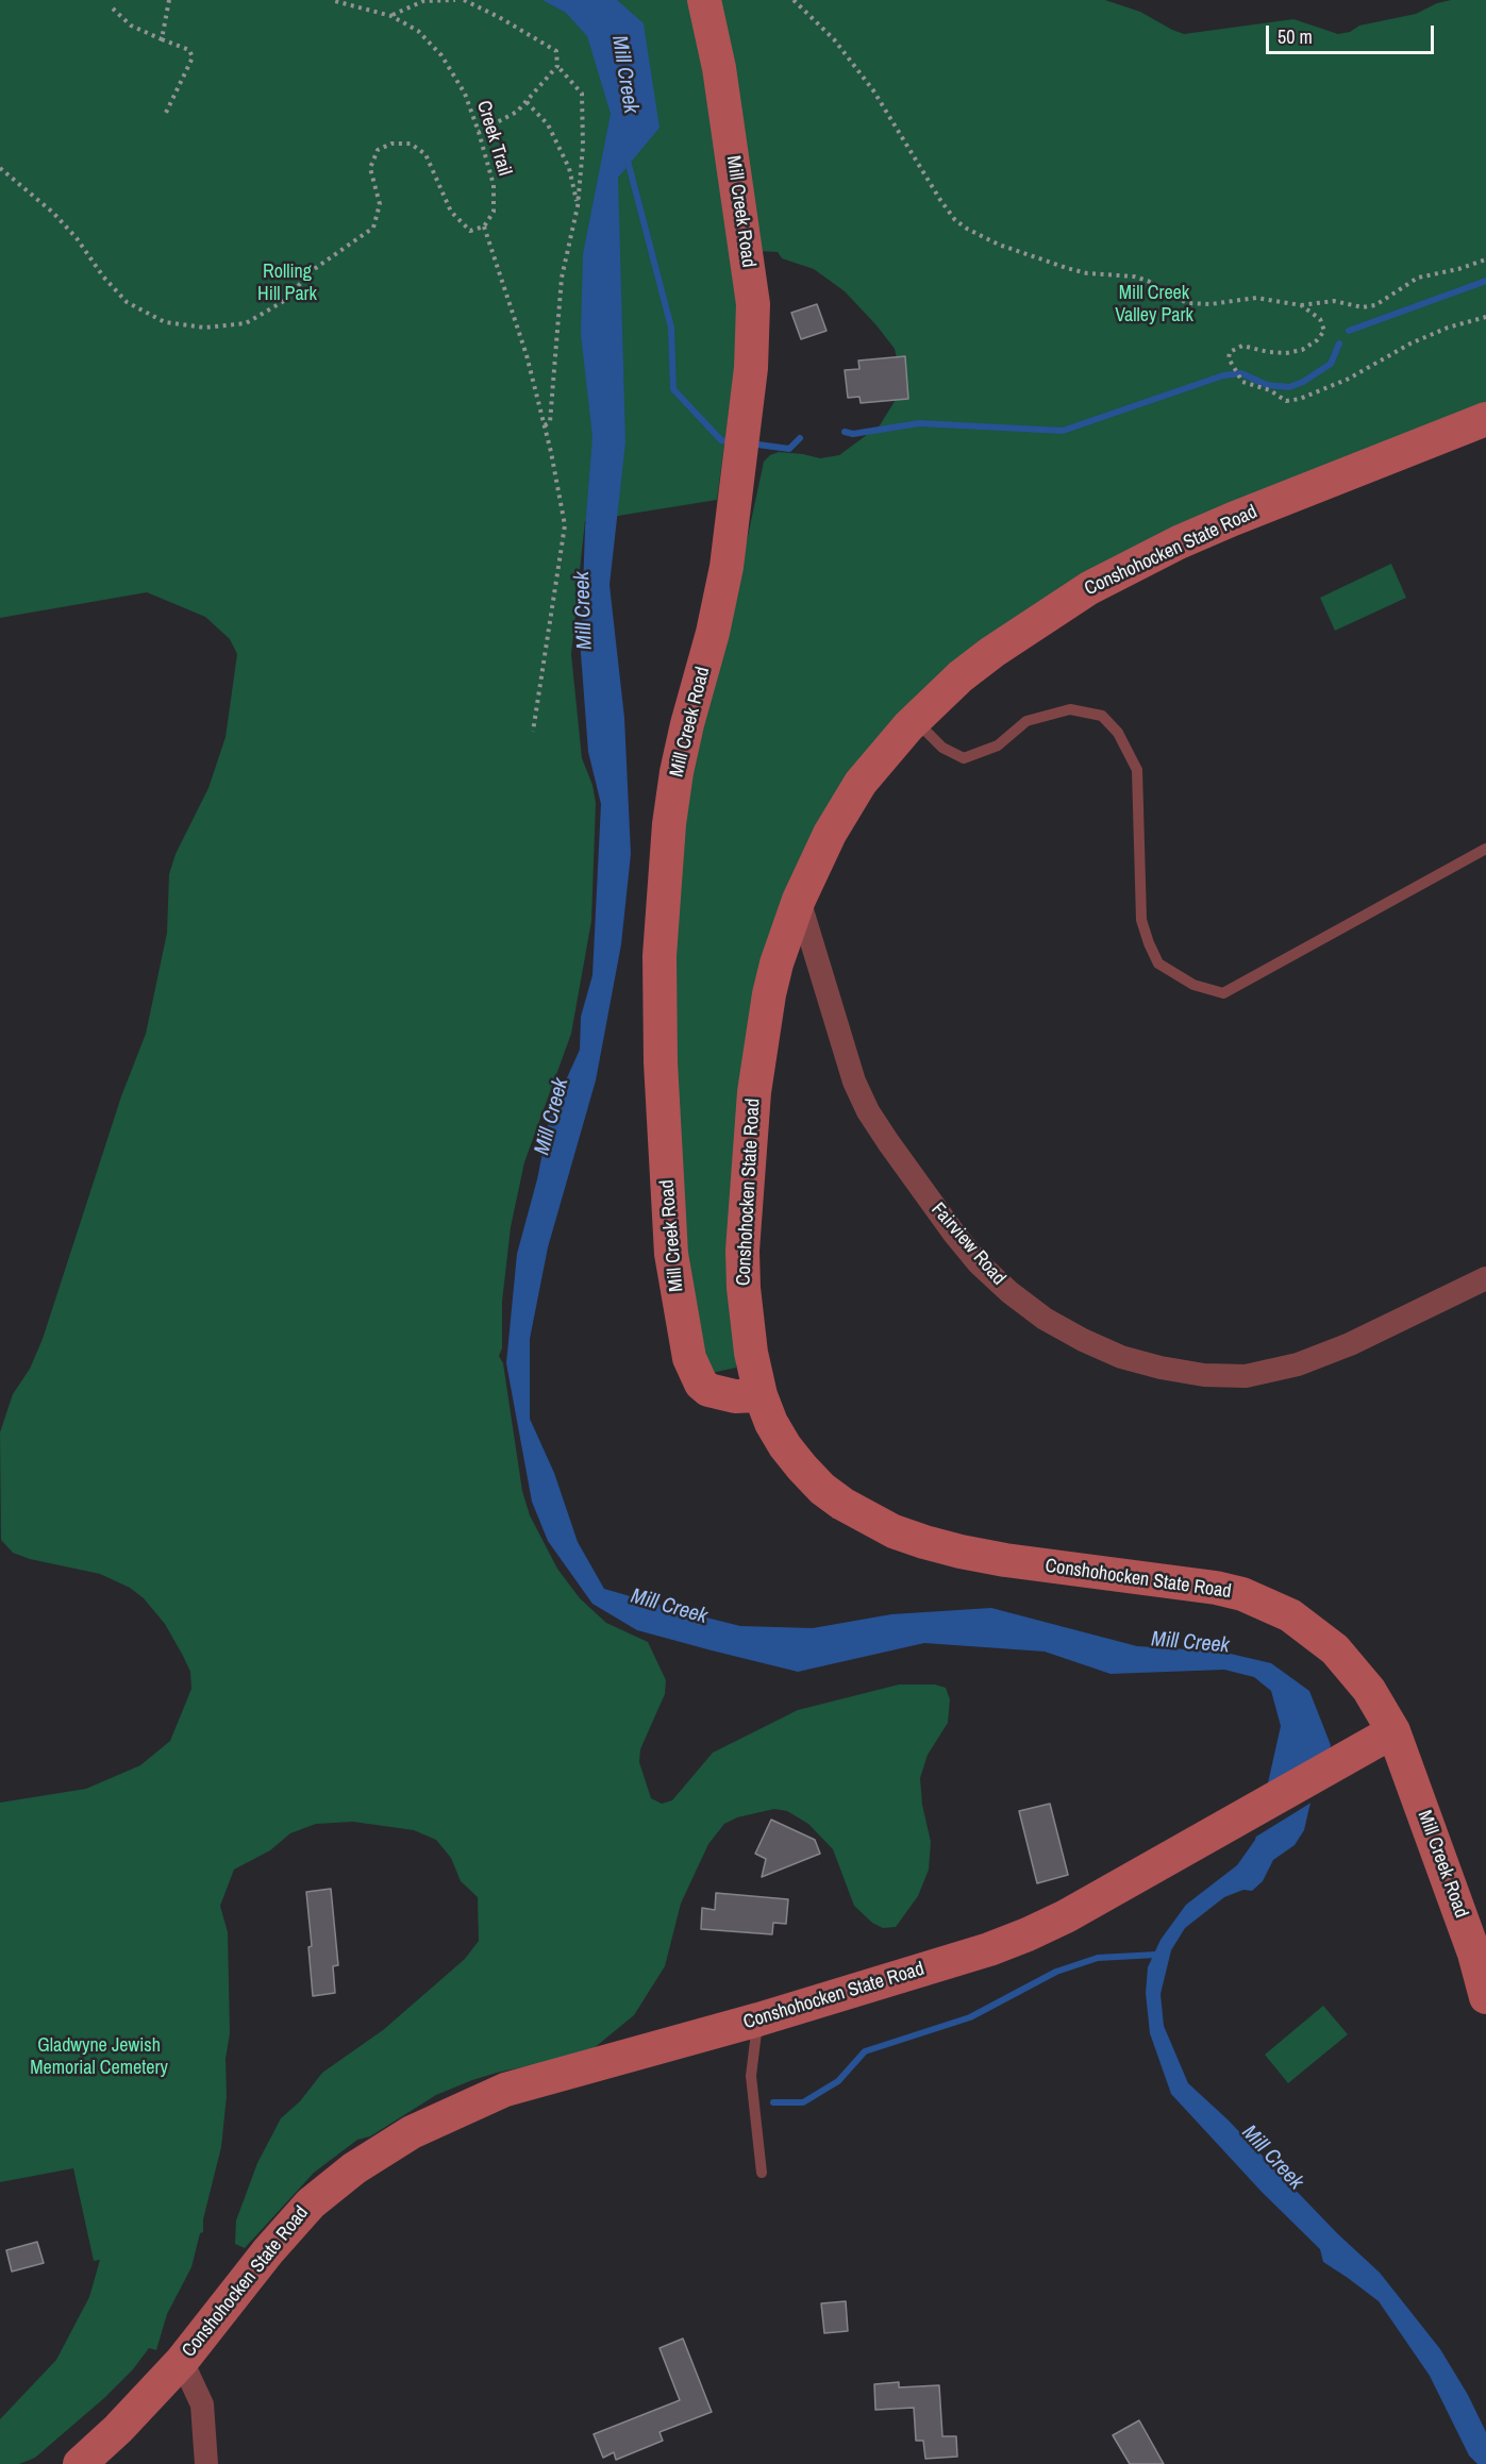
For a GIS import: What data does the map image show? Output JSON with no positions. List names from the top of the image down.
{
  "streets": {
    "main road": ["Mill Creek Road", "Conshohocken State Road"],
    "street": ["Fairview Road"],
    "path": ["Creek Trail"]
  },
  "crossings": [
    ["Mill Creek Road", "Conshohocken State Road"],
    ["Conshohocken State Road", "Fairview Road"]
  ],
  "water": ["Mill Creek"],
  "parks": ["Rolling Hill Park", "Mill Creek Valley Park", "Gladwyne Jewish Memorial Cemetery"],
  "scale_bar": "50 m"
}
